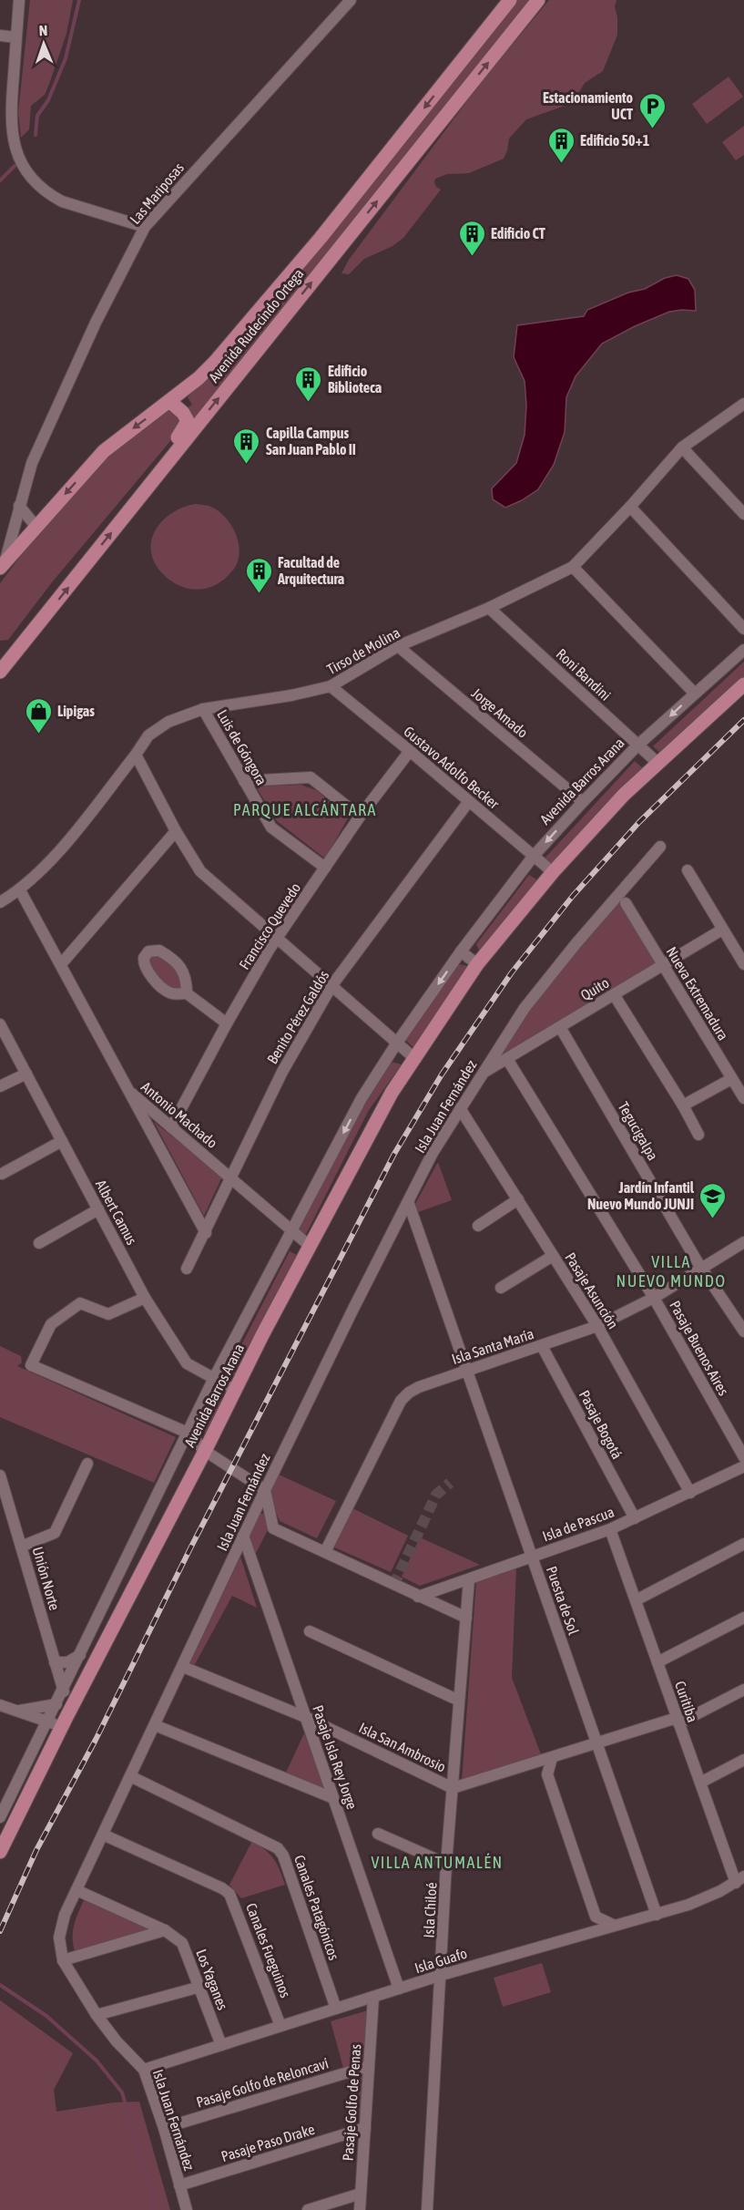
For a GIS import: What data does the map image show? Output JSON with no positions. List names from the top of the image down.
{
  "streets": {
    "main road": ["Avenida Rudecindo Ortega", "Avenida Barros Arana"],
    "street": [
      "Las Mariposas",
      "Tirso de Molina",
      "Roni Bandini",
      "Jorge Amado",
      "Luis de Góngora",
      "Gustavo Adolfo Becker",
      "Francisco Quevedo",
      "Quito",
      "Nueva Extremadura",
      "Benito Pérez Galdós",
      "Isla Juan Fernández",
      "Antonio Machado",
      "Tegucigalpa",
      "Albert Camus",
      "Pasaje Asunción",
      "Isla Santa María",
      "Pasaje Buenos Aires",
      "Pasaje Bogotá",
      "Isla de Pascua",
      "Unión Norte",
      "Puesta de Sol",
      "Curitiba",
      "Isla San Ambrosio",
      "Pasaje Isla Rey Jorge",
      "Canales Patagónicos",
      "Isla Chiloé",
      "Canales Fueguinos",
      "Isla Guafo",
      "Los Yaganes",
      "Pasaje Golfo de Reloncaví",
      "Pasaje Golfo de Penas",
      "Pasaje Paso Drake"
    ]
  },
  "crossings": [
    ["Las Mariposas", "Avenida Rudecindo Ortega"],
    ["Tirso de Molina", "Roni Bandini"],
    ["Tirso de Molina", "Jorge Amado"],
    ["Tirso de Molina", "Luis de Góngora"],
    ["Tirso de Molina", "Gustavo Adolfo Becker"],
    ["Tirso de Molina", "Antonio Machado"],
    ["Roni Bandini", "Avenida Barros Arana"],
    ["Jorge Amado", "Avenida Barros Arana"],
    ["Luis de Góngora", "Francisco Quevedo"],
    ["Gustavo Adolfo Becker", "Avenida Barros Arana"],
    ["Gustavo Adolfo Becker", "Francisco Quevedo"],
    ["Gustavo Adolfo Becker", "Benito Pérez Galdós"],
    ["Avenida Barros Arana", "Antonio Machado"],
    ["Avenida Barros Arana", "Albert Camus"],
    ["Avenida Barros Arana", "Unión Norte"],
    ["Francisco Quevedo", "Antonio Machado"],
    ["Quito", "Nueva Extremadura"],
    ["Quito", "Isla Juan Fernández"],
    ["Quito", "Tegucigalpa"],
    ["Quito", "Pasaje Buenos Aires"],
    ["Benito Pérez Galdós", "Antonio Machado"],
    ["Isla Juan Fernández", "Pasaje Asunción"],
    ["Isla Juan Fernández", "Puesta de Sol"],
    ["Isla Juan Fernández", "Isla San Ambrosio"],
    ["Isla Juan Fernández", "Pasaje Isla Rey Jorge"],
    ["Isla Juan Fernández", "Canales Patagónicos"],
    ["Isla Juan Fernández", "Canales Fueguinos"],
    ["Isla Juan Fernández", "Isla Guafo"],
    ["Isla Juan Fernández", "Los Yaganes"],
    ["Isla Juan Fernández", "Pasaje Golfo de Reloncaví"],
    ["Isla Juan Fernández", "Pasaje Paso Drake"],
    ["Tegucigalpa", "Isla Santa María"],
    ["Pasaje Asunción", "Isla Santa María"],
    ["Pasaje Asunción", "Isla de Pascua"],
    ["Isla Santa María", "Pasaje Buenos Aires"],
    ["Isla Santa María", "Pasaje Bogotá"],
    ["Isla Santa María", "Puesta de Sol"],
    ["Pasaje Bogotá", "Isla de Pascua"],
    ["Isla de Pascua", "Puesta de Sol"],
    ["Isla de Pascua", "Curitiba"],
    ["Isla de Pascua", "Isla Chiloé"],
    ["Puesta de Sol", "Isla San Ambrosio"],
    ["Puesta de Sol", "Isla Guafo"],
    ["Curitiba", "Isla San Ambrosio"],
    ["Curitiba", "Isla Guafo"],
    ["Isla San Ambrosio", "Pasaje Isla Rey Jorge"],
    ["Isla San Ambrosio", "Isla Chiloé"],
    ["Pasaje Isla Rey Jorge", "Isla Guafo"],
    ["Canales Patagónicos", "Isla Guafo"],
    ["Isla Chiloé", "Isla Guafo"],
    ["Canales Fueguinos", "Isla Guafo"],
    ["Isla Guafo", "Los Yaganes"],
    ["Isla Guafo", "Pasaje Golfo de Penas"],
    ["Pasaje Golfo de Reloncaví", "Pasaje Golfo de Penas"],
    ["Pasaje Golfo de Penas", "Pasaje Paso Drake"]
  ],
  "districts": ["PARQUE ALCÁNTARA", "VILLA NUEVO MUNDO", "VILLA ANTUMALÉN"],
  "places": {
    "parking": ["Estacionamiento UCT"],
    "building": [
      "Edificio 50+1",
      "Edificio CT",
      "Edificio Biblioteca",
      "Capilla Campus San Juan Pablo II",
      "Facultad de Arquitectura"
    ],
    "shop": ["Lipigas"],
    "school or university": ["Jardín Infantil Nuevo Mundo JUNJI"]
  },
  "north": "top"
}
